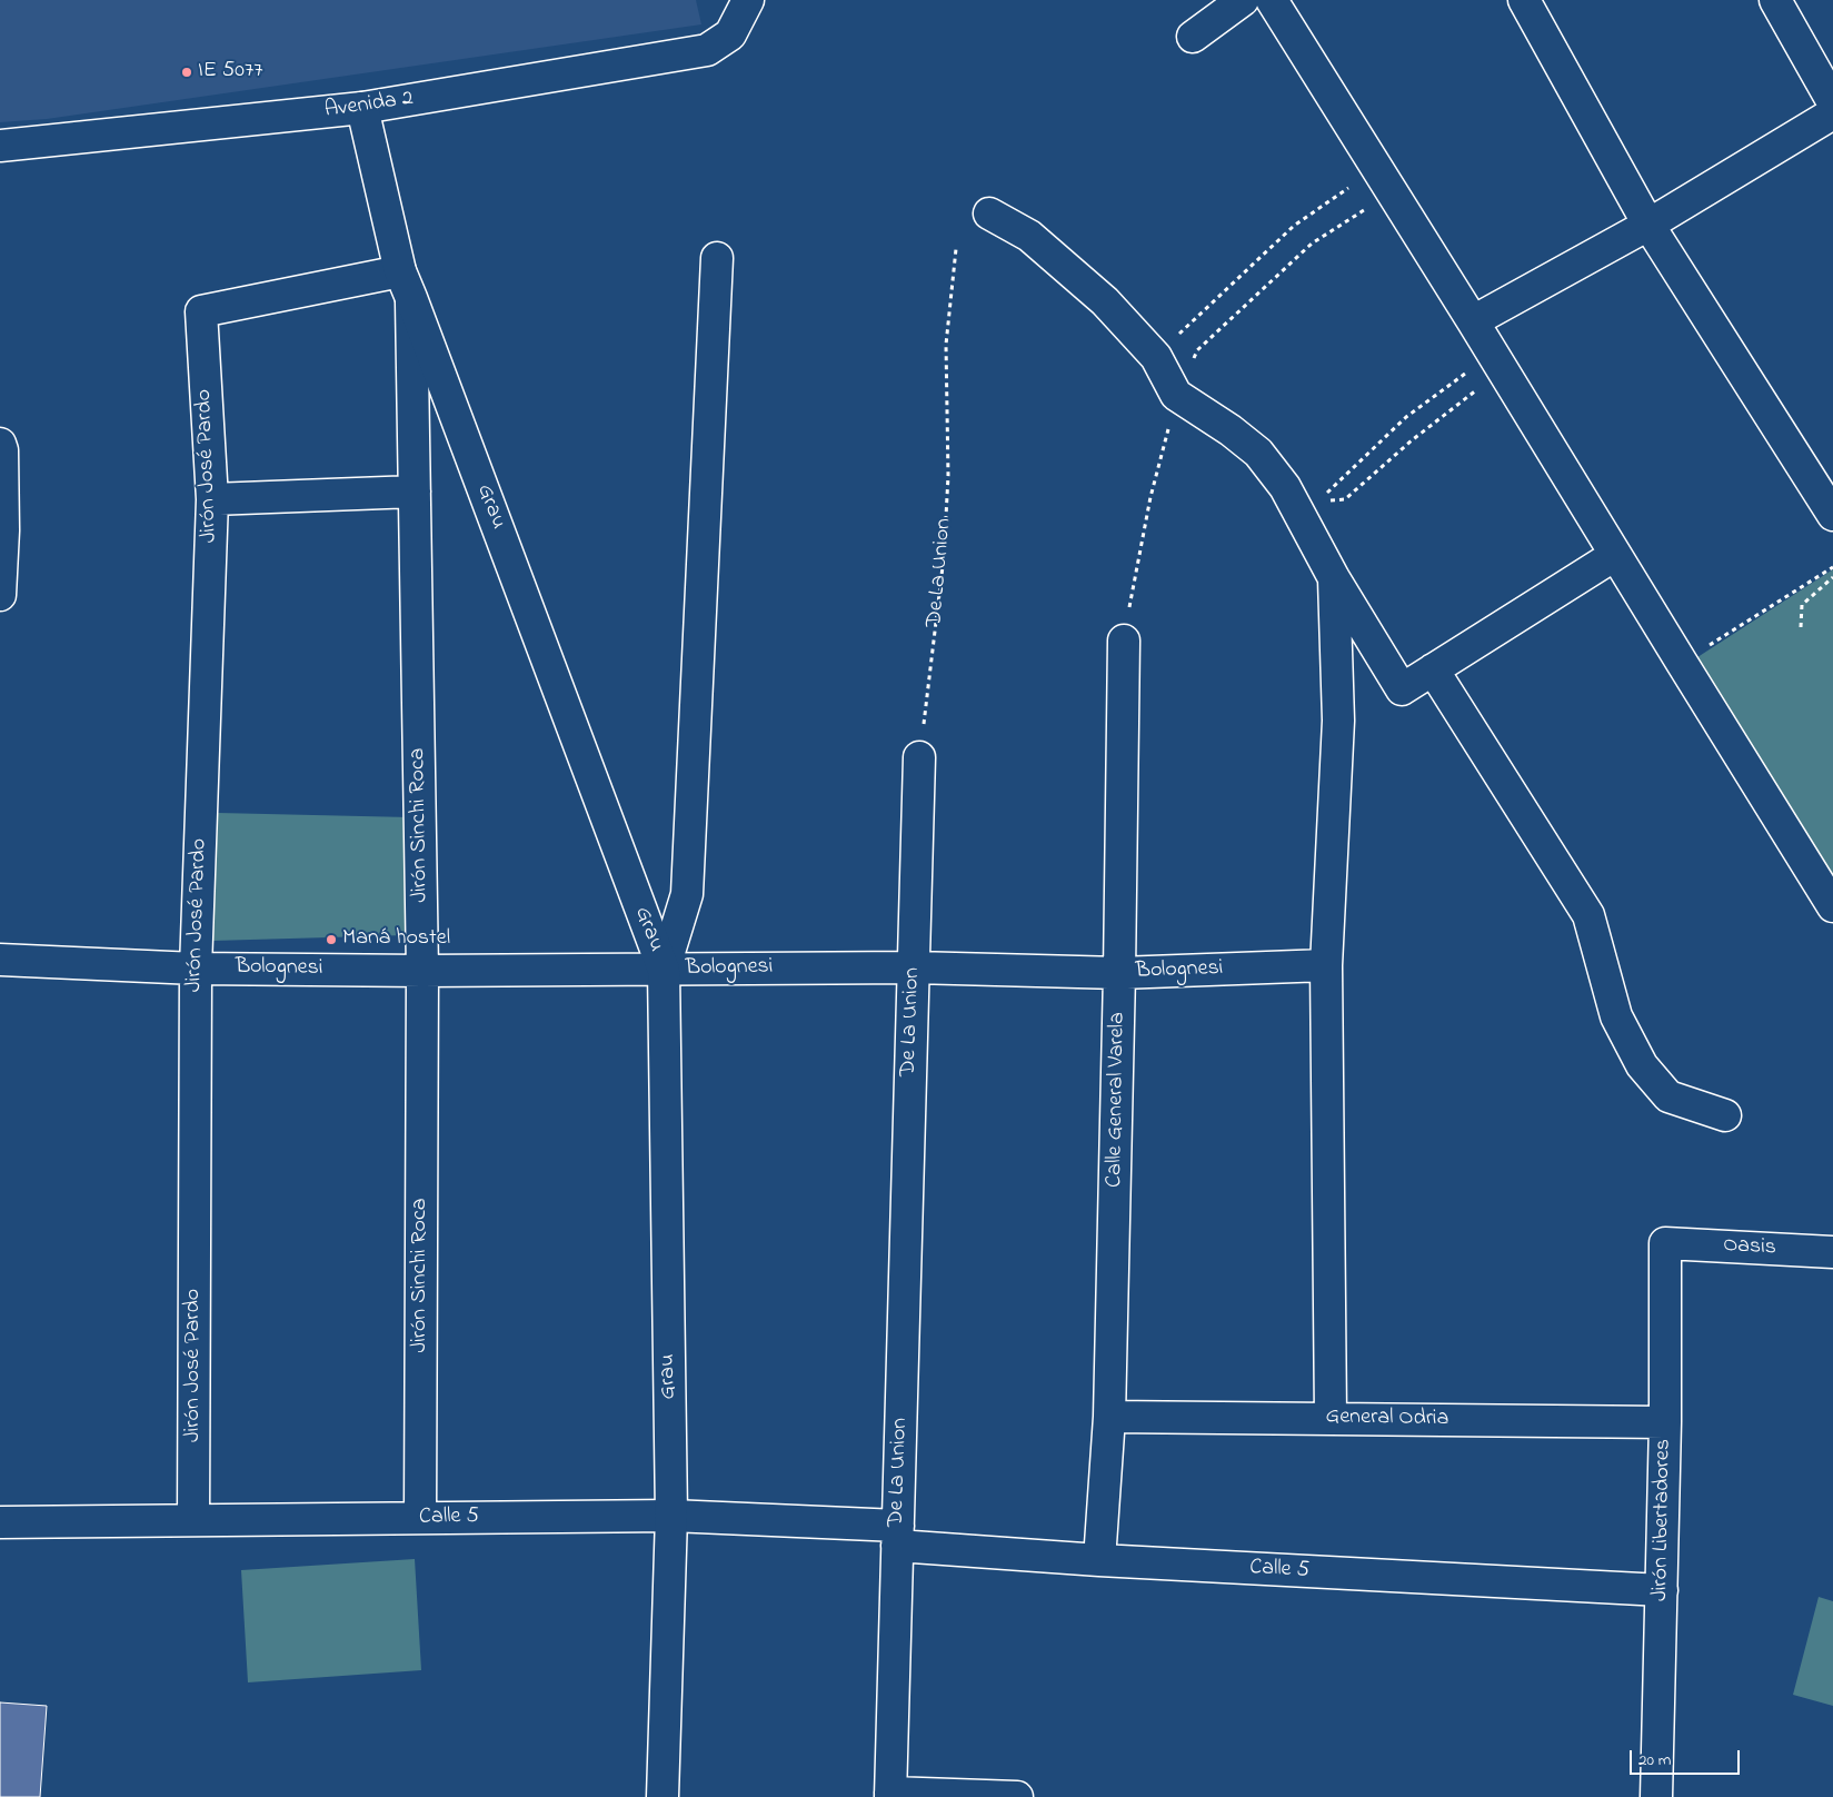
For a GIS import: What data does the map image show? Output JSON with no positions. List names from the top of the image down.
{
  "streets": {
    "street": [
      "Avenida 2",
      "Jirón José Pardo",
      "Grau",
      "De La Union",
      "Jirón Sinchi Roca",
      "Bolognesi",
      "Calle General Varela",
      "Oasis",
      "General Odria",
      "Calle 5",
      "Jirón Libertadores"
    ]
  },
  "crossings": [
    ["Avenida 2", "Grau"],
    ["Jirón José Pardo", "Grau"],
    ["Jirón José Pardo", "Jirón Sinchi Roca"],
    ["Jirón José Pardo", "Bolognesi"],
    ["Jirón José Pardo", "Calle 5"],
    ["Grau", "Jirón Sinchi Roca"],
    ["Grau", "Bolognesi"],
    ["Grau", "Calle 5"],
    ["De La Union", "Bolognesi"],
    ["De La Union", "Calle 5"],
    ["Jirón Sinchi Roca", "Bolognesi"],
    ["Jirón Sinchi Roca", "Calle 5"],
    ["Bolognesi", "Calle General Varela"],
    ["Calle General Varela", "General Odria"],
    ["Calle General Varela", "Calle 5"],
    ["Oasis", "Jirón Libertadores"],
    ["General Odria", "Jirón Libertadores"],
    ["Calle 5", "Jirón Libertadores"]
  ],
  "places": ["IE 5077", "Maná hostel"],
  "scale_bar": "20 m"
}
